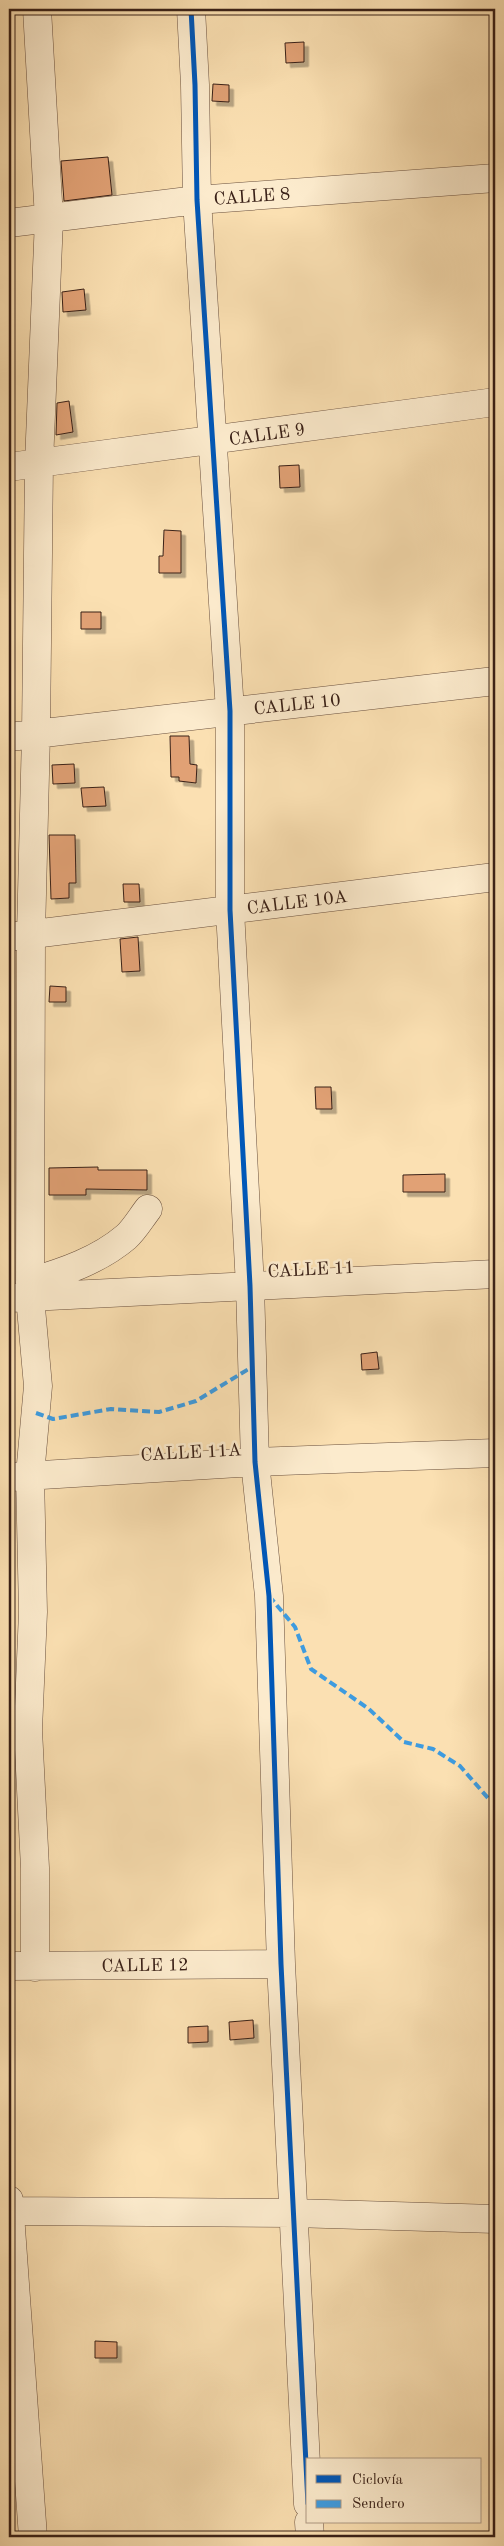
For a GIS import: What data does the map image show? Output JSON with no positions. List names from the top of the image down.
{
  "streets": {
    "street": [
      "CALLE 8",
      "CALLE 9",
      "CALLE 10",
      "CALLE 10A",
      "CALLE 11",
      "CALLE 11A",
      "CALLE 12"
    ]
  },
  "legend": ["Ciclovía", "Sendero"]
}
